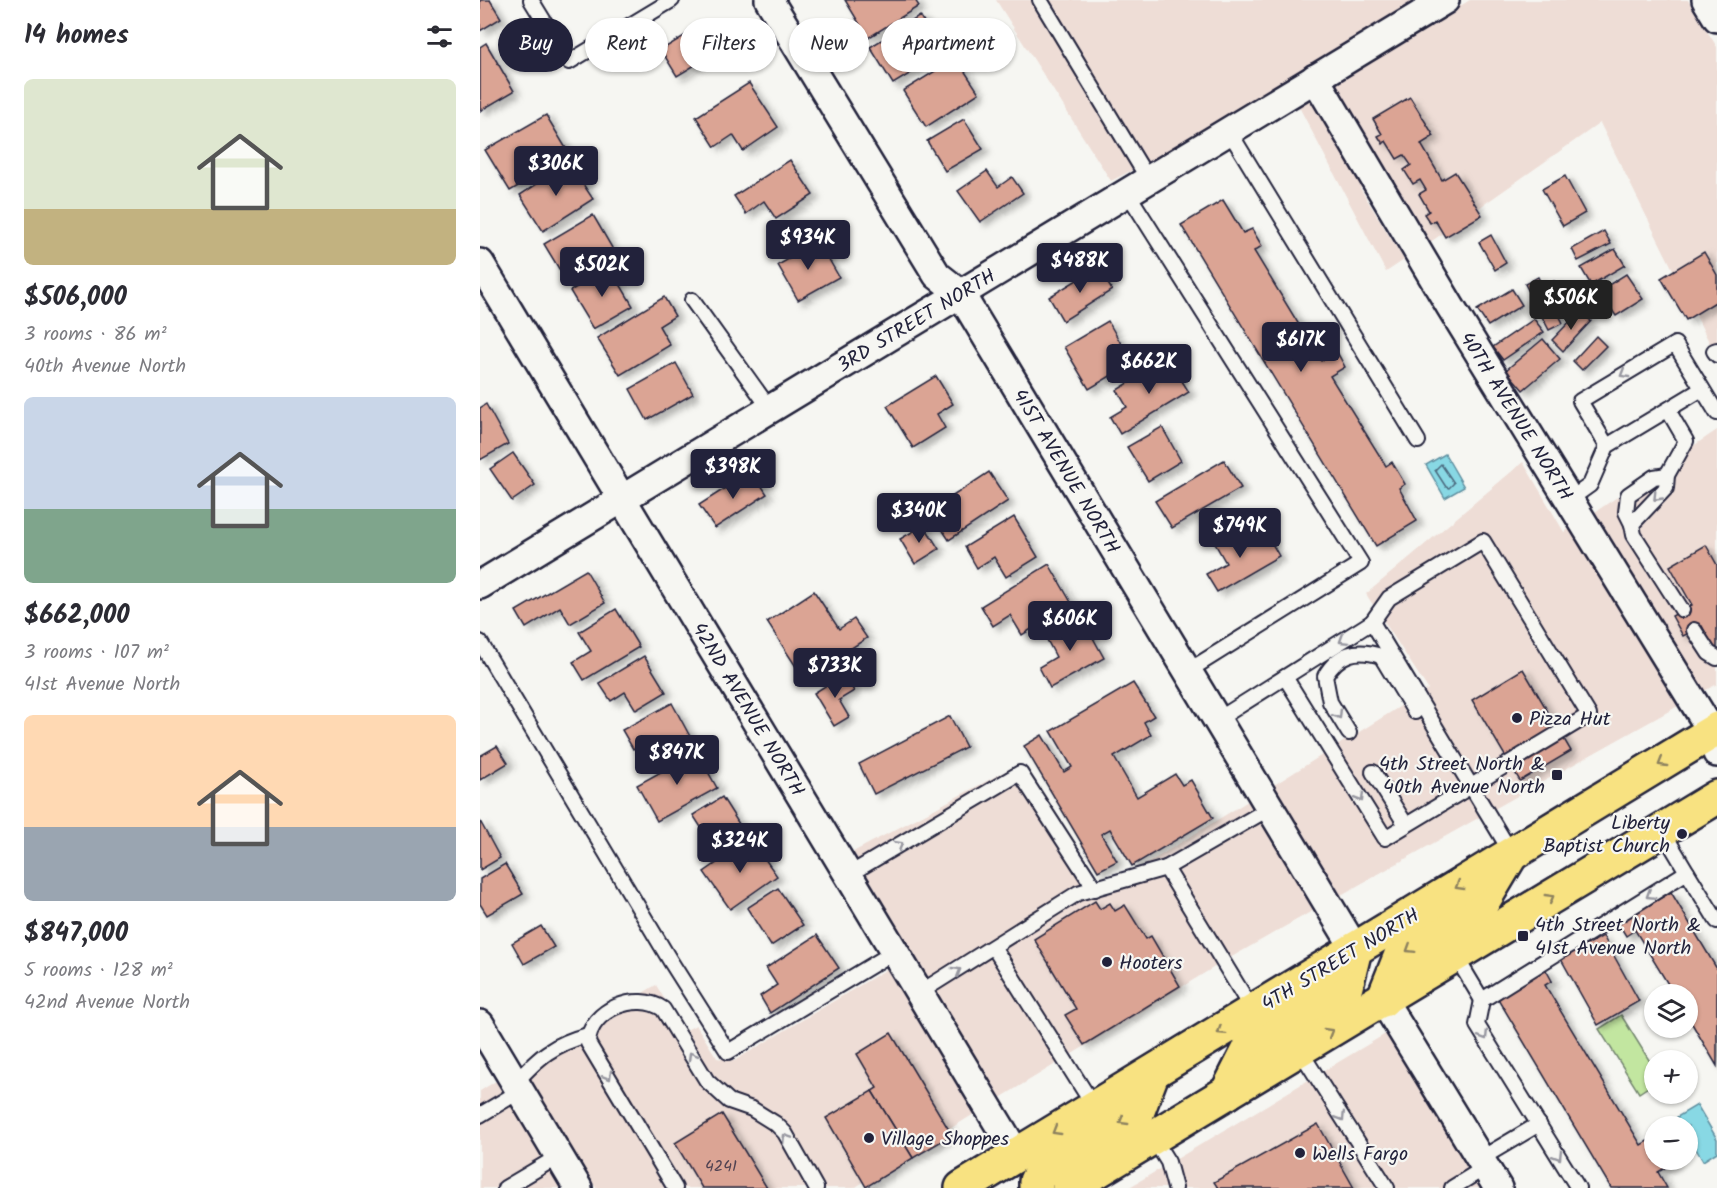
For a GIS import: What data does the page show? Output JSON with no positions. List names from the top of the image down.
{
  "streets": {
    "main road": ["4TH STREET NORTH"],
    "street": [
      "3RD STREET NORTH",
      "40TH AVENUE NORTH",
      "41ST AVENUE NORTH",
      "42ND AVENUE NORTH"
    ]
  },
  "crossings": [
    ["3RD STREET NORTH", "40TH AVENUE NORTH"],
    ["3RD STREET NORTH", "41ST AVENUE NORTH"],
    ["3RD STREET NORTH", "42ND AVENUE NORTH"],
    ["40TH AVENUE NORTH", "4TH STREET NORTH"],
    ["41ST AVENUE NORTH", "4TH STREET NORTH"],
    ["42ND AVENUE NORTH", "4TH STREET NORTH"]
  ],
  "places": {
    "other": [
      "Pizza Hut",
      "Liberty Baptist Church",
      "Hooters",
      "Village Shoppes",
      "Wells Fargo"
    ],
    "transit": ["4th Street North & 40th Avenue North", "4th Street North & 41st Avenue North"]
  },
  "house_numbers": ["4241"],
  "page": {
    "heading": "14 homes",
    "chip": [
      "Buy",
      "Rent",
      "Filters",
      "New",
      "Apartment"
    ],
    "list": [
      {
        "name": "$506,000",
        "note": "3 rooms · 86 m² · 40th Avenue North"
      },
      {
        "name": "$662,000",
        "note": "3 rooms · 107 m² · 41st Avenue North"
      },
      {
        "name": "$847,000",
        "note": "5 rooms · 128 m² · 42nd Avenue North"
      }
    ],
    "price": [
      "$306K",
      "$934K",
      "$488K",
      "$502K",
      "$506K",
      "$617K",
      "$662K",
      "$398K",
      "$340K",
      "$749K",
      "$606K",
      "$733K",
      "$847K",
      "$324K"
    ],
    "map_buttons": ["+", "−"]
  }
}
